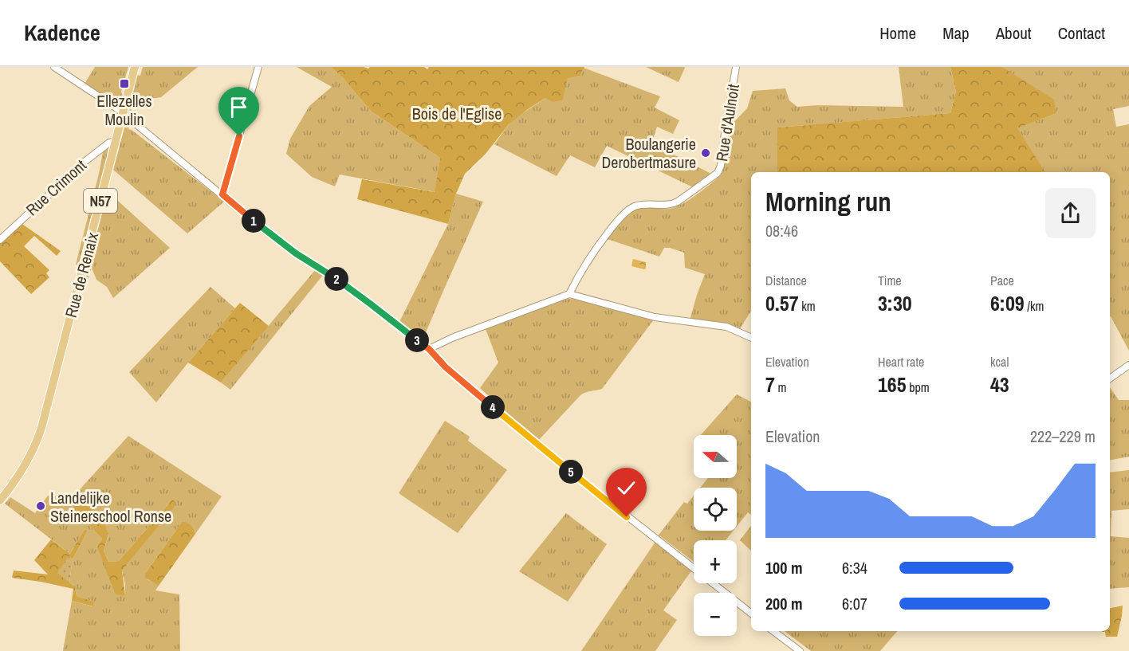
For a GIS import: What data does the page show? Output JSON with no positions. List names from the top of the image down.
{
  "streets": {
    "main road": ["N57", "Rue de Renaix"],
    "street": ["Rue d'Aulnoit", "Rue Crimont"]
  },
  "crossings": [
    ["Rue Crimont", "Rue de Renaix"]
  ],
  "parks": ["Bois de l'Eglise"],
  "places": {
    "transit": ["Ellezelles Moulin"],
    "other": ["Boulangerie Derobertmasure", "Landelijke Steinerschool Ronse"]
  },
  "north": "left",
  "page": {
    "header": "Kadence",
    "nav": [
      "Home",
      "Map",
      "About",
      "Contact"
    ],
    "heading": ["Morning run", "08:46"],
    "pins": [
      "1",
      "2",
      "3",
      "4",
      "5"
    ],
    "stats": [
      ["Distance", "0.57 km"],
      ["Time", "3:30"],
      ["Pace", "6:09 /km"],
      ["Elevation", "7 m"],
      ["Heart rate", "165 bpm"],
      ["kcal", "43"]
    ],
    "chart": ["Elevation", "222–229 m"],
    "map_buttons": ["+", "−"],
    "list": [
      {
        "name": "100 m",
        "note": "6:34"
      },
      {
        "name": "200 m",
        "note": "6:07"
      }
    ]
  }
}
